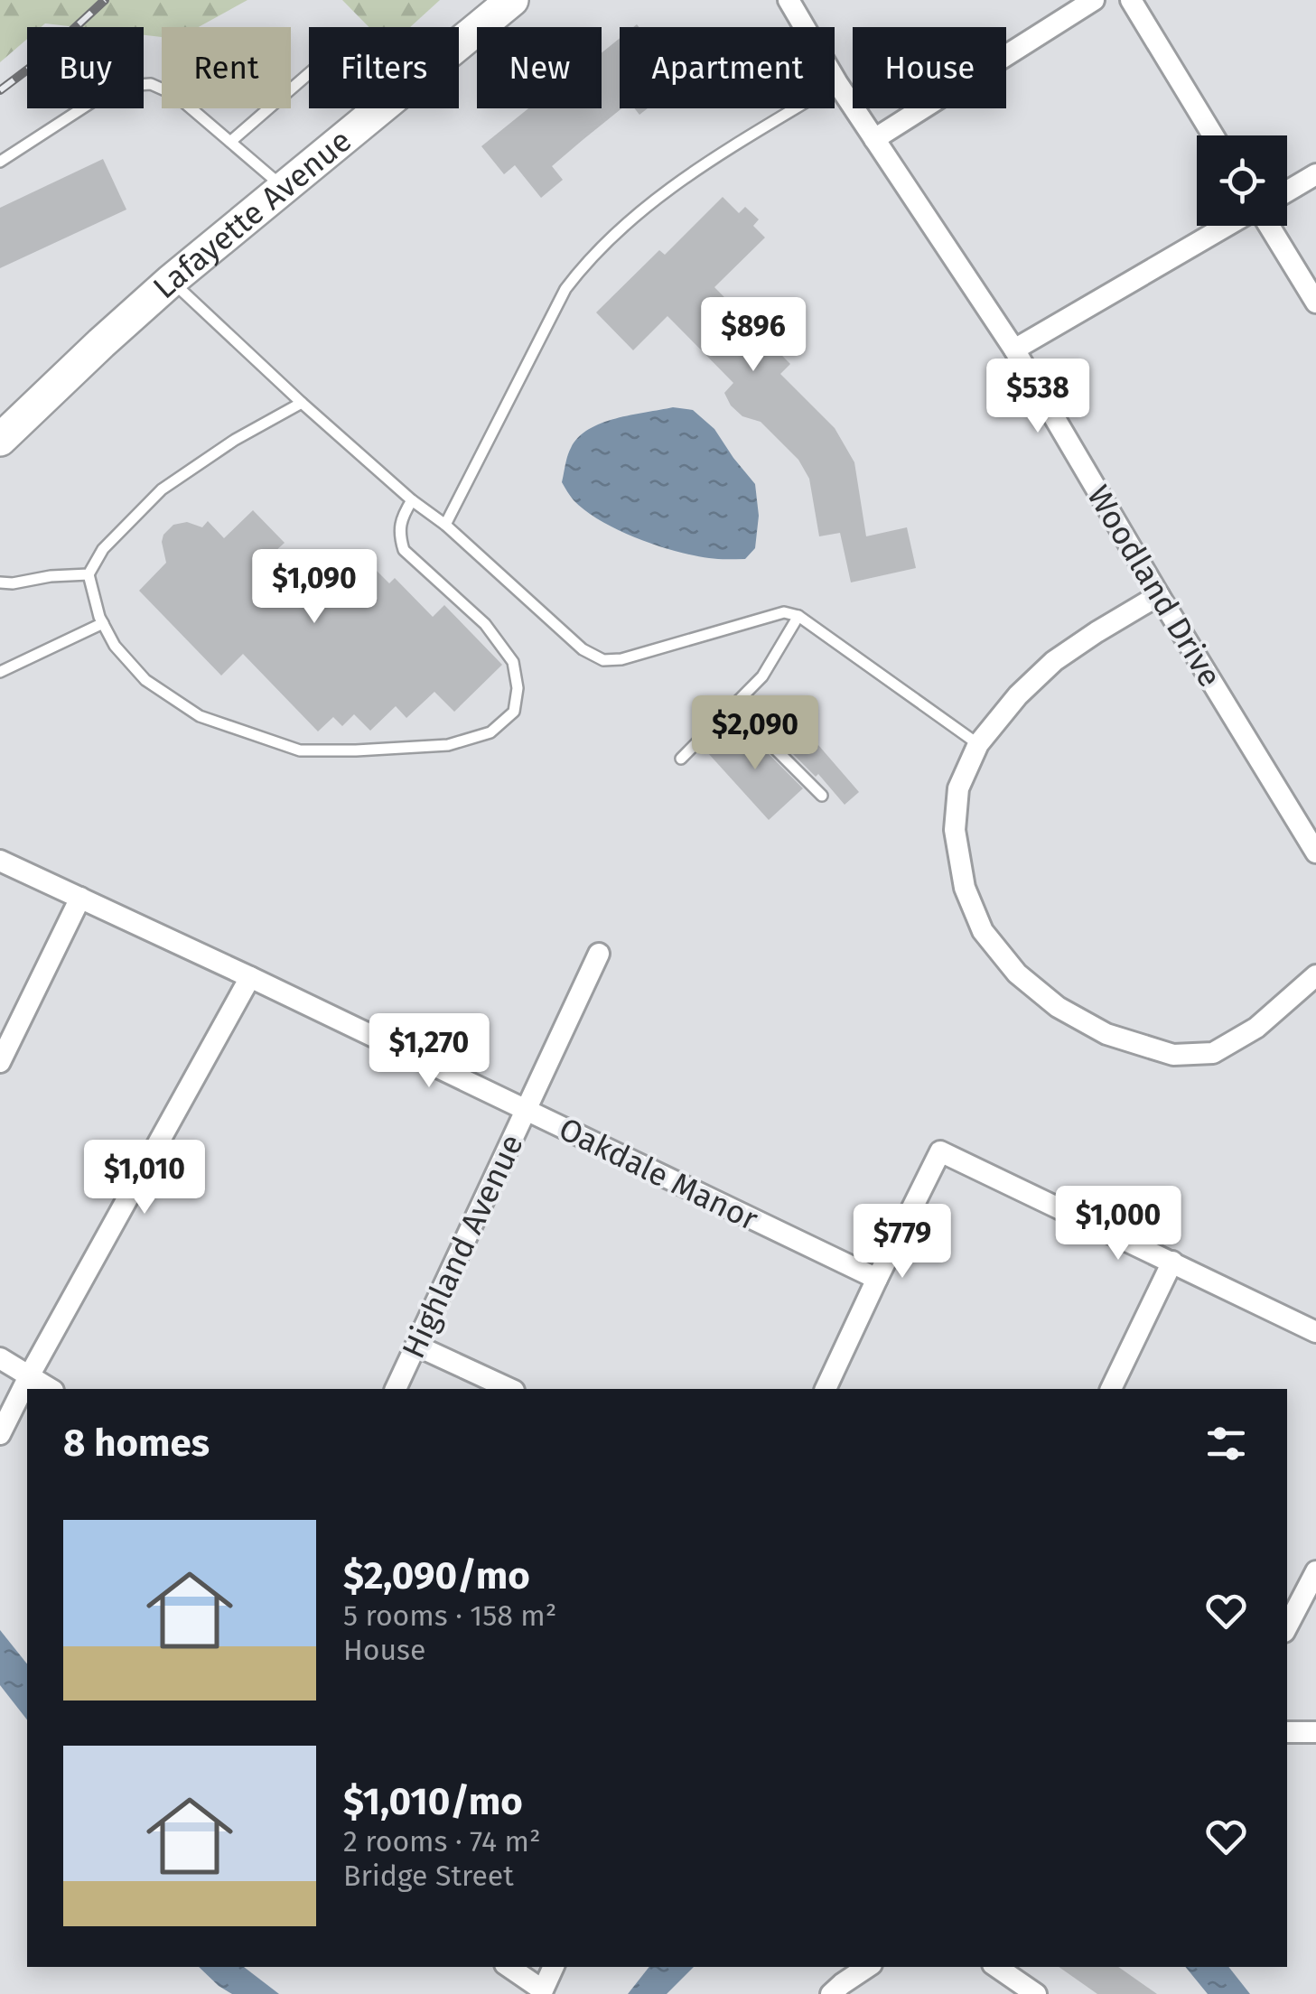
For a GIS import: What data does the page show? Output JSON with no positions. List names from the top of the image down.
{
  "streets": {
    "main road": ["Lafayette Avenue"],
    "street": ["Woodland Drive", "Oakdale Manor", "Highland Avenue"]
  },
  "crossings": [
    ["Oakdale Manor", "Highland Avenue"]
  ],
  "page": {
    "chip": [
      "Buy",
      "Rent",
      "Filters",
      "New",
      "Apartment",
      "House"
    ],
    "price": [
      "$896",
      "$538",
      "$1,090",
      "$2,090",
      "$1,270",
      "$1,010",
      "$1,000",
      "$779"
    ],
    "heading": "8 homes",
    "list": [
      {
        "name": "$2,090/mo",
        "note": "5 rooms · 158 m² · House"
      },
      {
        "name": "$1,010/mo",
        "note": "2 rooms · 74 m² · Bridge Street"
      }
    ]
  }
}
